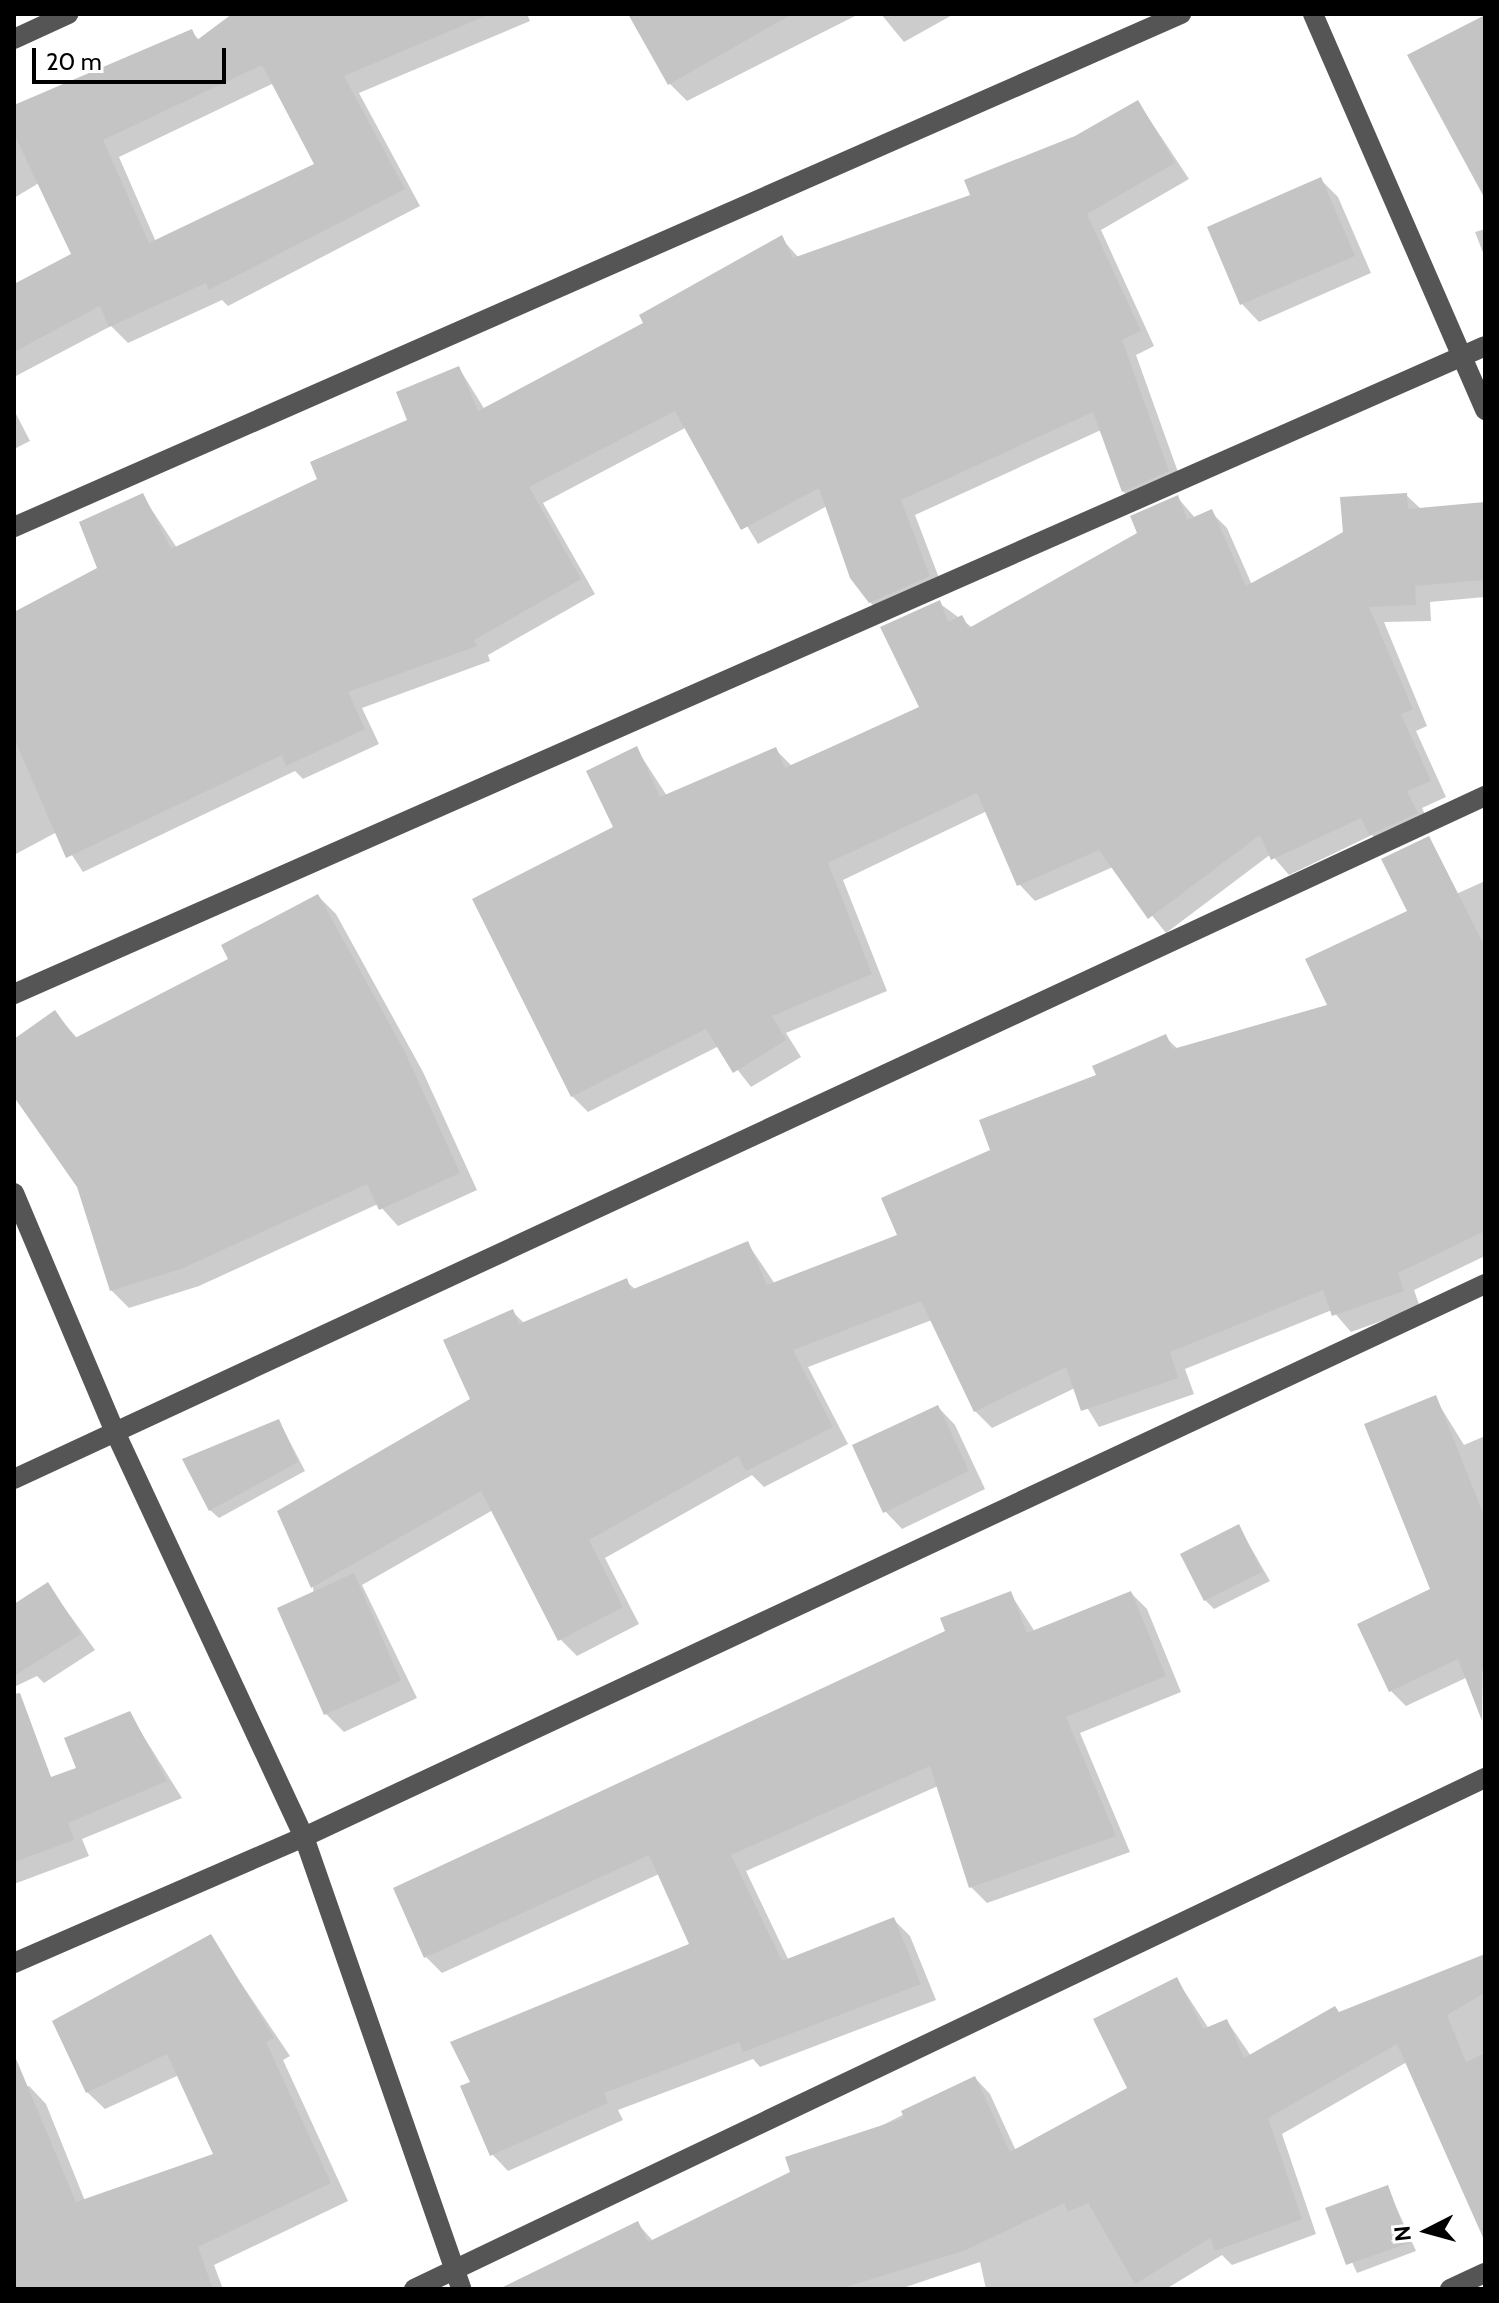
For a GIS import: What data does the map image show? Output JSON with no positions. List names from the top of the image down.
{
  "scale_bar": "20 m",
  "north": "left"
}
